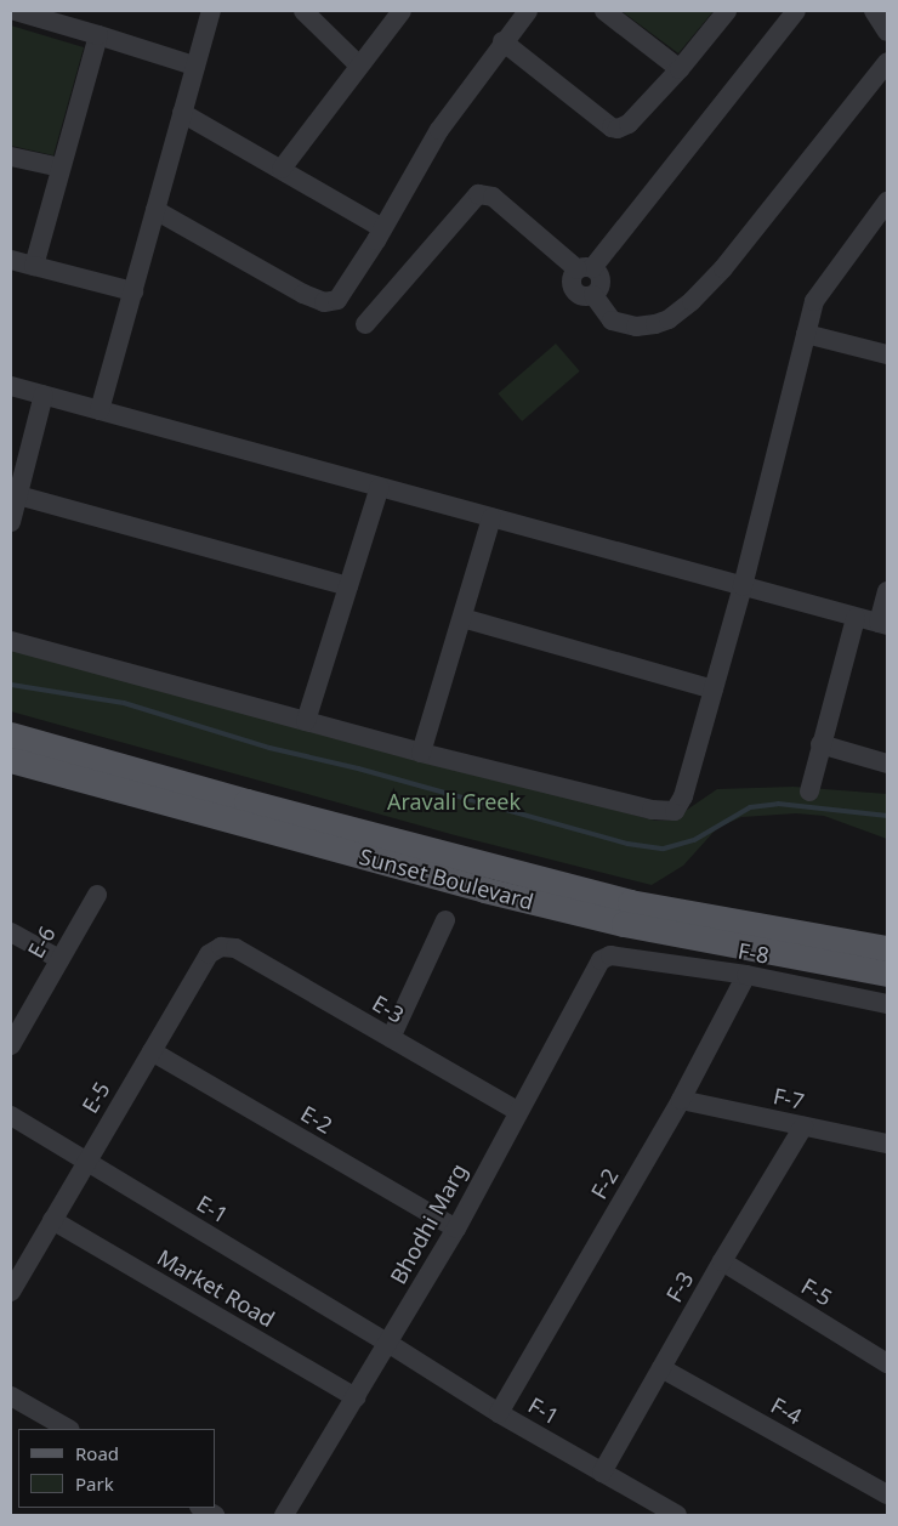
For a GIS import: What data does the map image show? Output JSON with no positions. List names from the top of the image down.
{
  "streets": {
    "main road": ["Sunset Boulevard"],
    "street": [
      "E-6",
      "F-8",
      "E-3",
      "E-5",
      "F-7",
      "E-2",
      "F-2",
      "E-1",
      "Bhodhi Marg",
      "F-3",
      "Market Road",
      "F-5",
      "F-1",
      "F-4"
    ]
  },
  "crossings": [
    ["F-8", "F-2"],
    ["F-8", "Bhodhi Marg"],
    ["E-3", "E-5"],
    ["E-3", "Bhodhi Marg"],
    ["E-5", "E-2"],
    ["E-5", "E-1"],
    ["E-5", "Market Road"],
    ["F-7", "F-2"],
    ["F-7", "F-3"],
    ["E-2", "Bhodhi Marg"],
    ["F-2", "F-1"],
    ["E-1", "Bhodhi Marg"],
    ["E-1", "F-1"],
    ["Bhodhi Marg", "Market Road"],
    ["Bhodhi Marg", "F-1"],
    ["F-3", "F-5"],
    ["F-3", "F-1"],
    ["F-3", "F-4"]
  ],
  "parks": ["Aravali Creek"],
  "legend": ["Road", "Park"]
}
